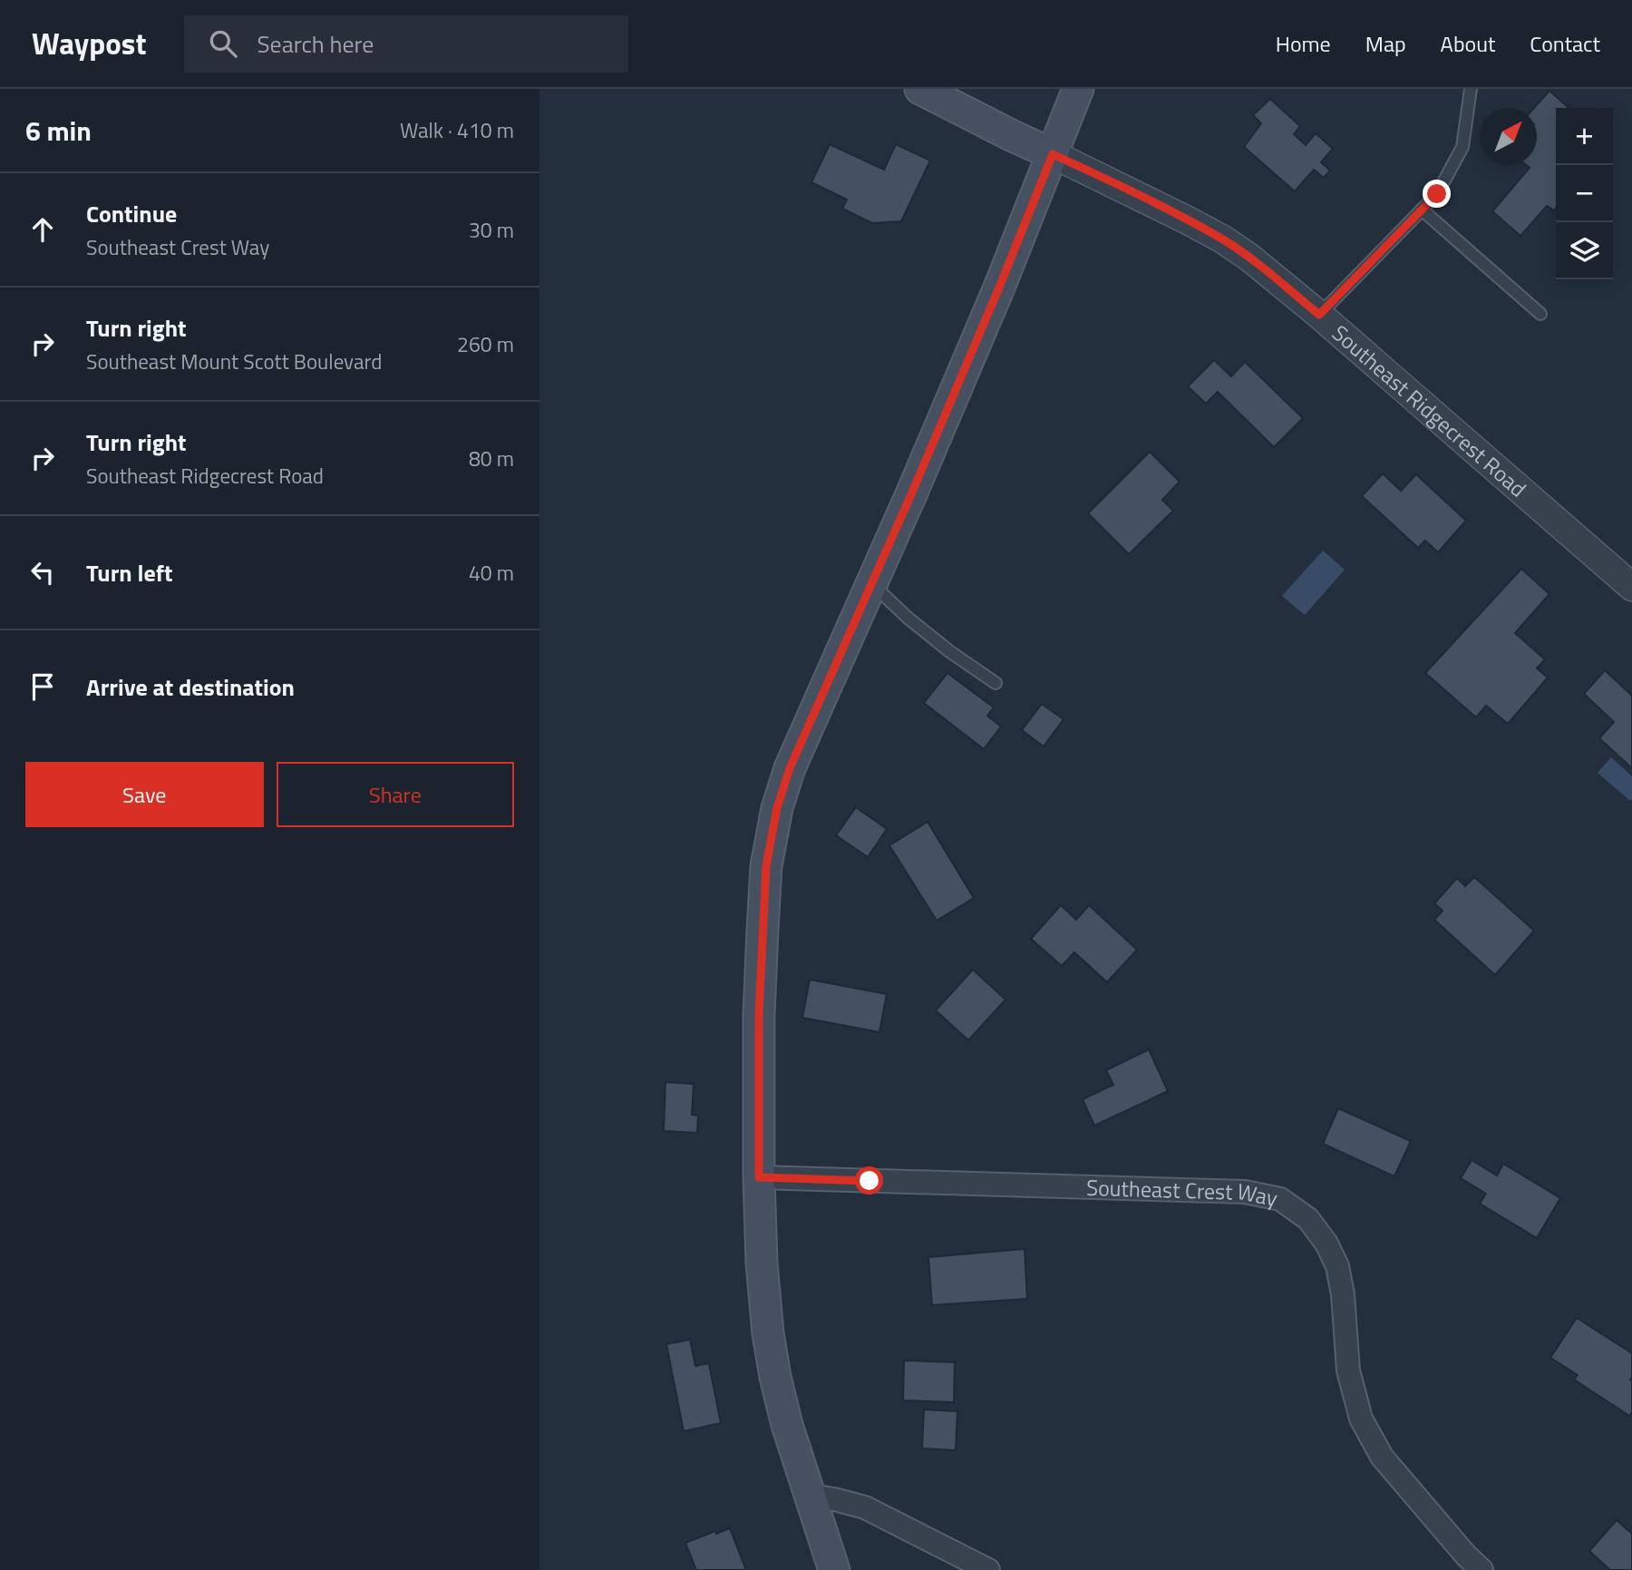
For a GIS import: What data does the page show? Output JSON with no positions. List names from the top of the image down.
{
  "streets": {
    "street": ["Southeast Ridgecrest Road", "Southeast Crest Way"]
  },
  "north": "top right",
  "page": {
    "header": "Waypost",
    "search": "Search here",
    "nav": [
      "Home",
      "Map",
      "About",
      "Contact"
    ],
    "heading": ["6 min", "Walk · 410 m"],
    "map_buttons": ["+", "−"],
    "list": [
      ["Continue", "Southeast Crest Way", "30 m"],
      ["Turn right", "Southeast Mount Scott Boulevard", "260 m"],
      ["Turn right", "Southeast Ridgecrest Road", "80 m"],
      ["Turn left", "40 m"],
      "Arrive at destination"
    ],
    "buttons": ["Save", "Share"]
  }
}
